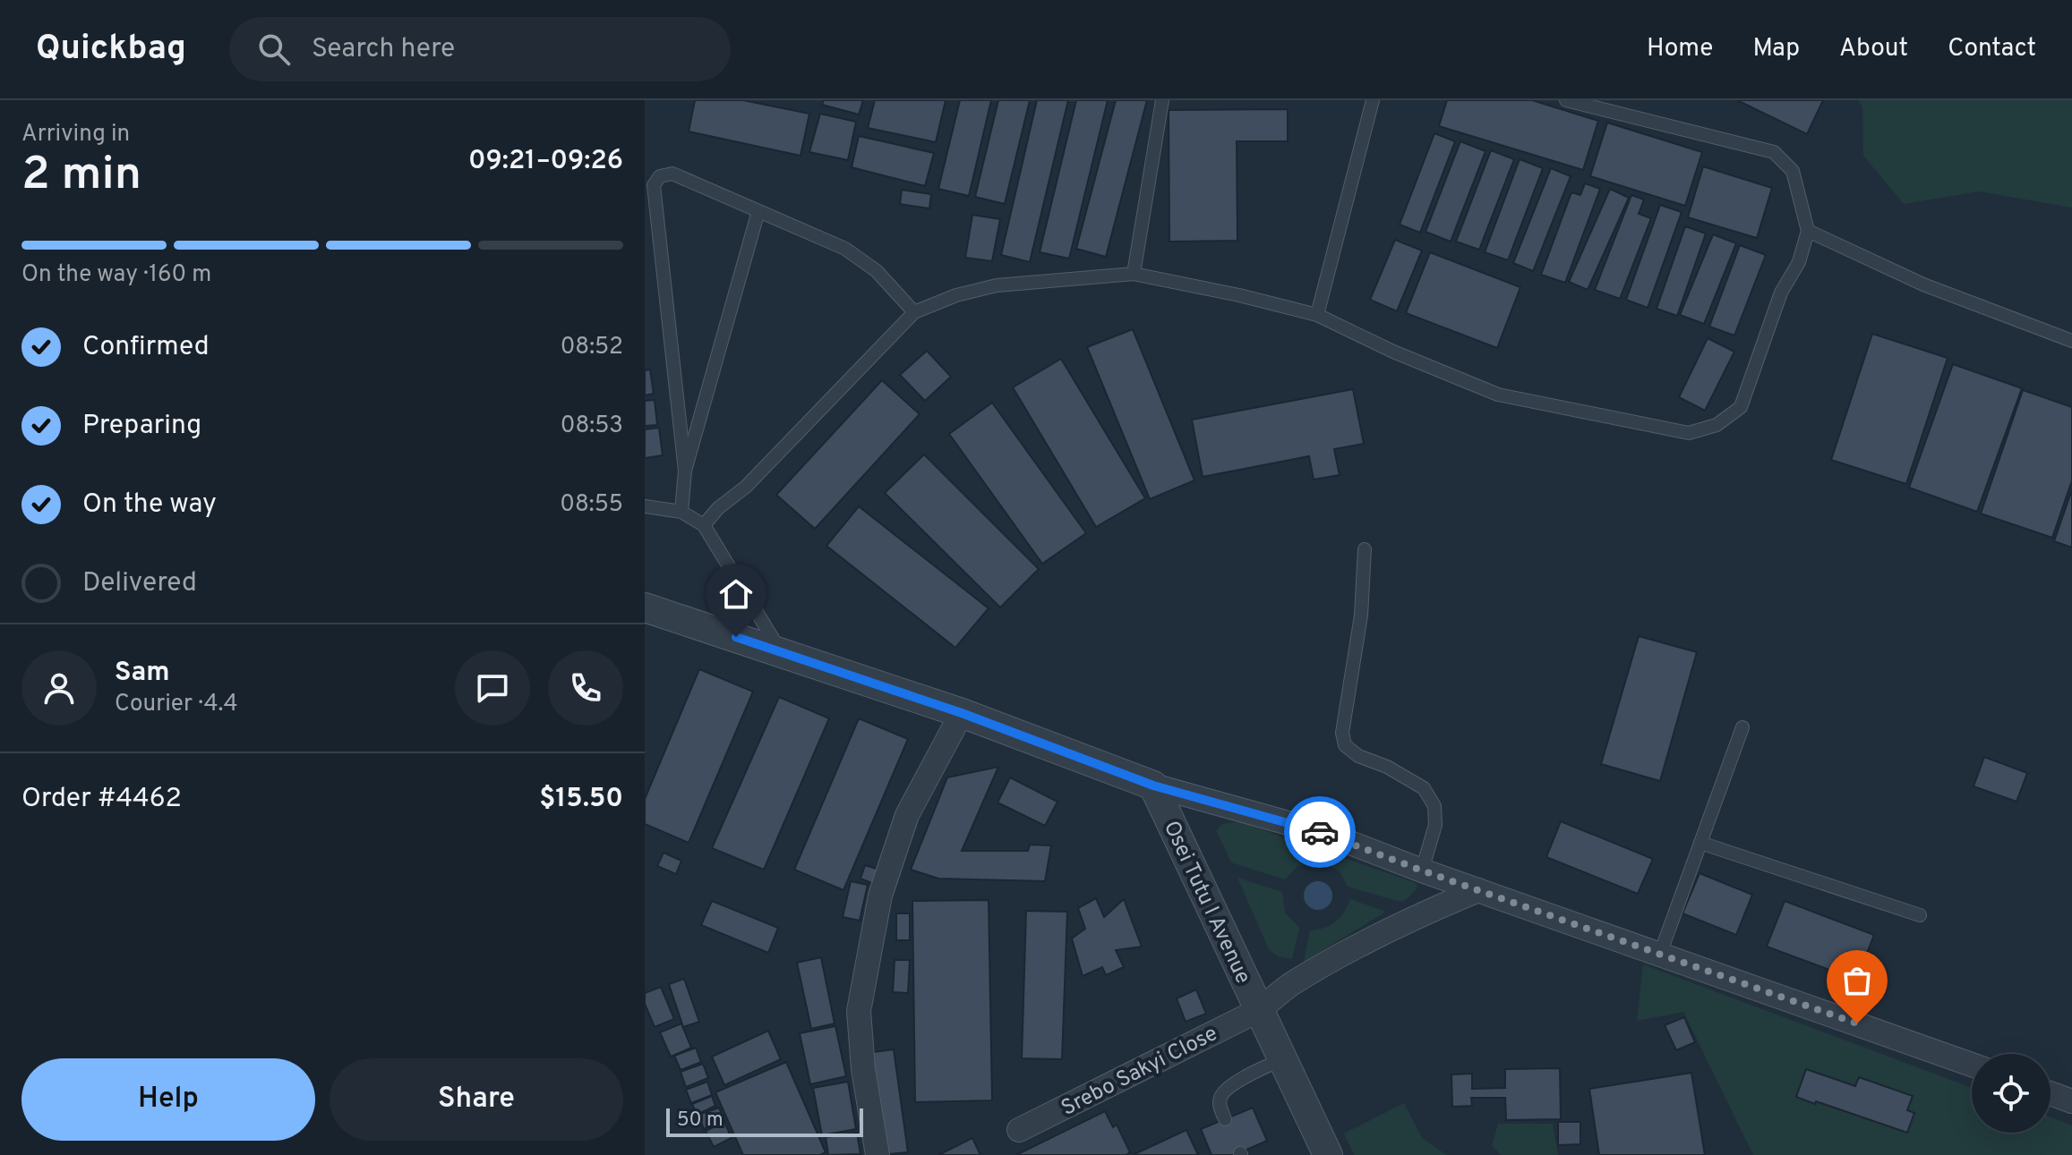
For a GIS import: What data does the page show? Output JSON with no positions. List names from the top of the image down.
{
  "streets": {
    "street": ["Osei Tutu I Avenue", "Srebo Sakyi Close"]
  },
  "crossings": [
    ["Osei Tutu I Avenue", "Srebo Sakyi Close"]
  ],
  "scale_bar": "50 m",
  "page": {
    "header": "Quickbag",
    "search": "Search here",
    "nav": [
      "Home",
      "Map",
      "About",
      "Contact"
    ],
    "heading": ["2 min", "Arriving in", "09:21–09:26"],
    "panel": [
      "Sam",
      "Courier · 4.4",
      "Order #4462",
      "$15.50"
    ],
    "bar": "On the way · 160 m",
    "list": [
      ["Confirmed", "08:52"],
      ["Preparing", "08:53"],
      ["On the way", "08:55"],
      "Delivered"
    ],
    "buttons": ["Help", "Share"],
    "scale": "50 m"
  }
}
